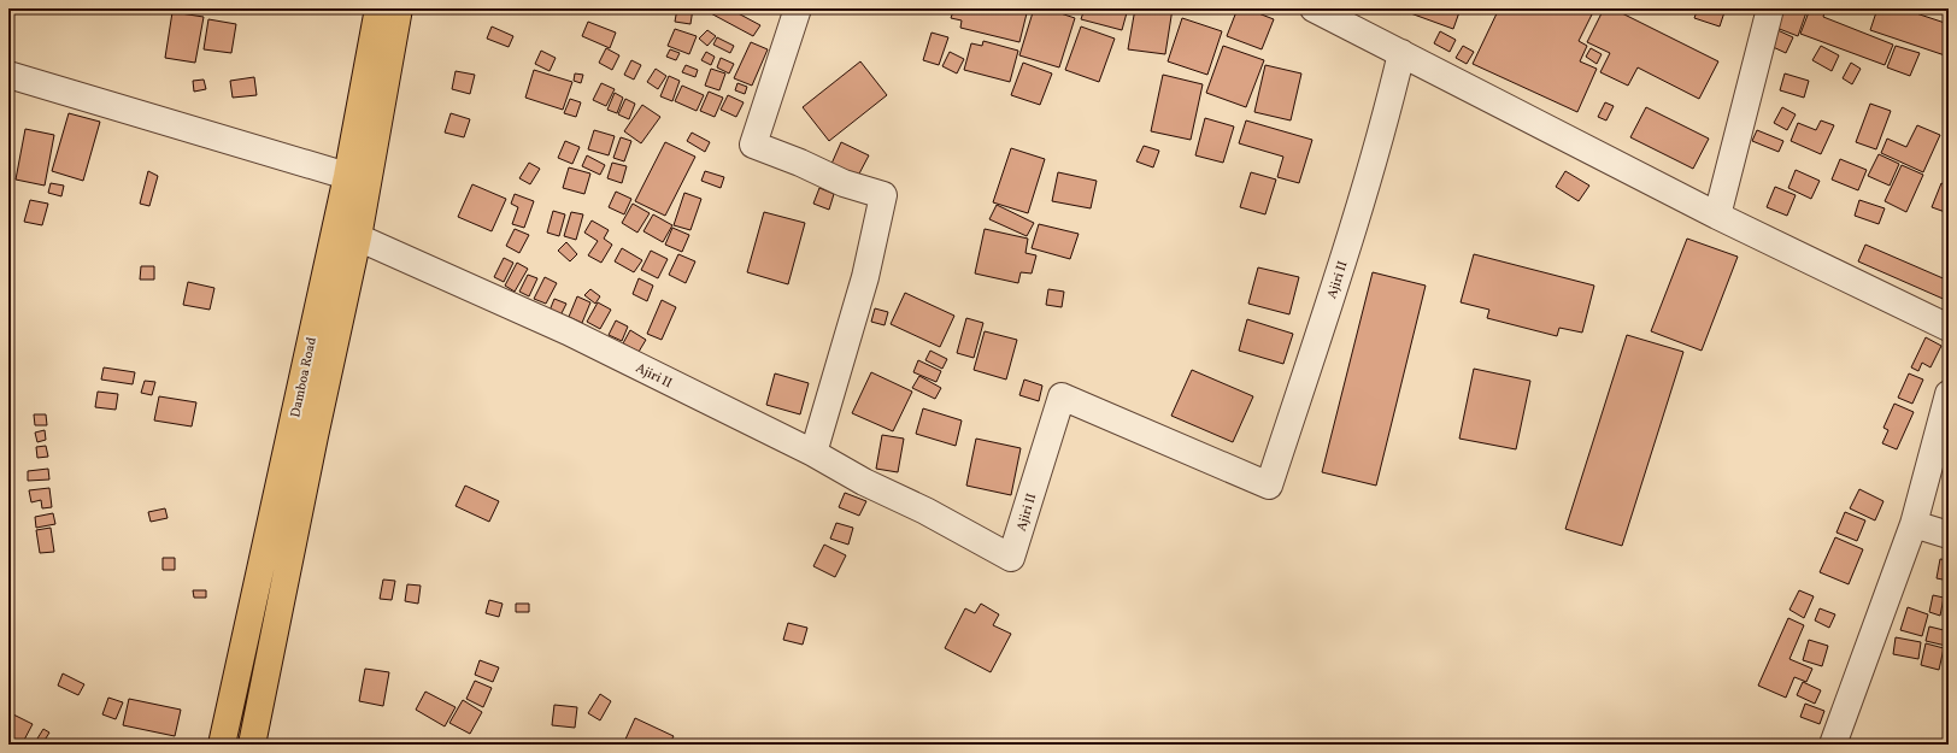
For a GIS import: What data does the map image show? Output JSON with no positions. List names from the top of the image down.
{
  "streets": {
    "main road": ["Damboa Road"],
    "street": ["Ajiri II"]
  },
  "crossings": [
    ["Ajiri II", "Damboa Road"]
  ]
}
